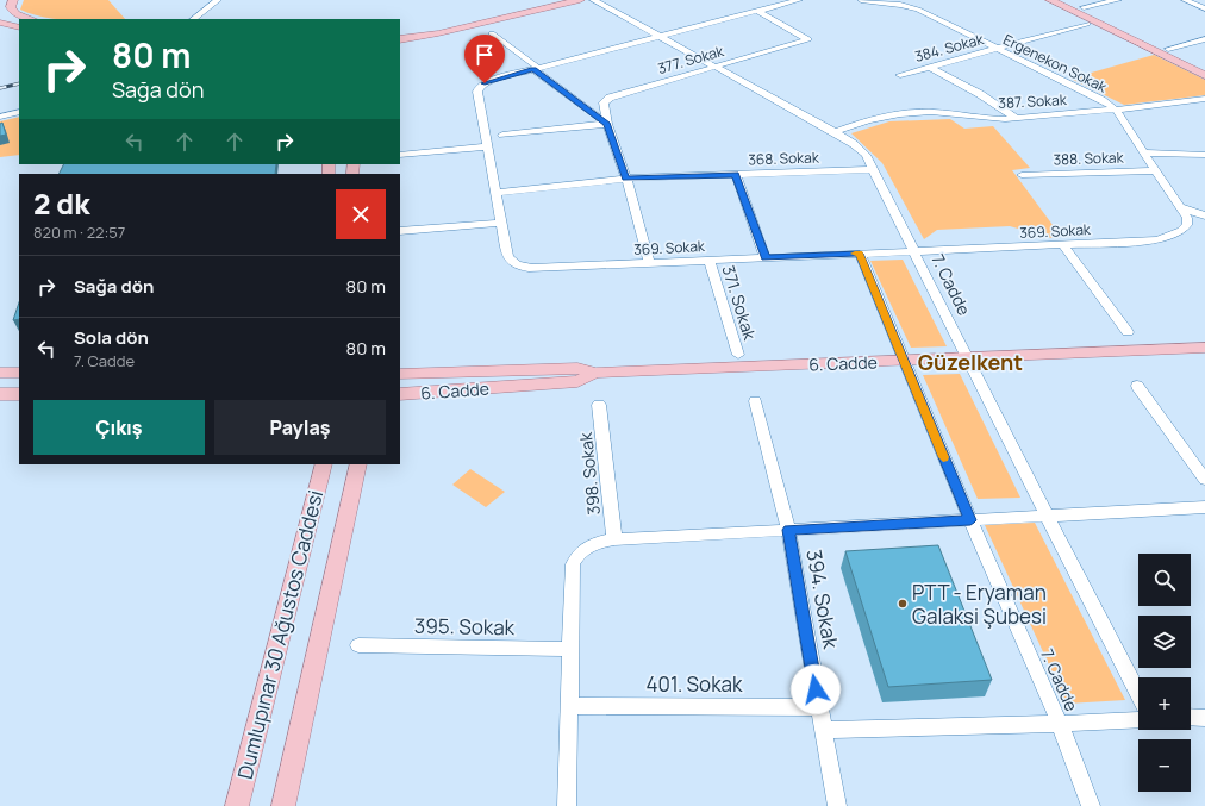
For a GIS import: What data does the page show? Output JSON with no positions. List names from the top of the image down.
{
  "streets": {
    "main road": ["6. Cadde", "Dumlupınar 30 Ağustos Caddesi"],
    "street": [
      "384. Sokak",
      "377. Sokak",
      "Ergenekon Sokak",
      "387. Sokak",
      "368. Sokak",
      "388. Sokak",
      "369. Sokak",
      "7. Cadde",
      "371. Sokak",
      "398. Sokak",
      "394. Sokak",
      "395. Sokak",
      "401. Sokak"
    ]
  },
  "crossings": [
    ["384. Sokak", "Ergenekon Sokak"],
    ["377. Sokak", "7. Cadde"],
    ["Ergenekon Sokak", "387. Sokak"],
    ["Ergenekon Sokak", "388. Sokak"],
    ["Ergenekon Sokak", "369. Sokak"],
    ["387. Sokak", "7. Cadde"],
    ["368. Sokak", "369. Sokak"],
    ["368. Sokak", "7. Cadde"],
    ["369. Sokak", "7. Cadde"],
    ["369. Sokak", "371. Sokak"],
    ["7. Cadde", "6. Cadde"],
    ["394. Sokak", "401. Sokak"]
  ],
  "districts": ["Güzelkent"],
  "places": ["PTT - Eryaman Galaksi Şubesi"],
  "page": {
    "turn": ["80 m", "Sağa dön"],
    "heading": ["2 dk", "820 m · 22:57"],
    "list": [
      {
        "name": "Sağa dön",
        "value": "80 m"
      },
      {
        "name": "Sola dön",
        "note": "7. Cadde",
        "value": "80 m"
      }
    ],
    "buttons": ["Çıkış", "Paylaş"],
    "map_buttons": ["+", "−"]
  }
}
